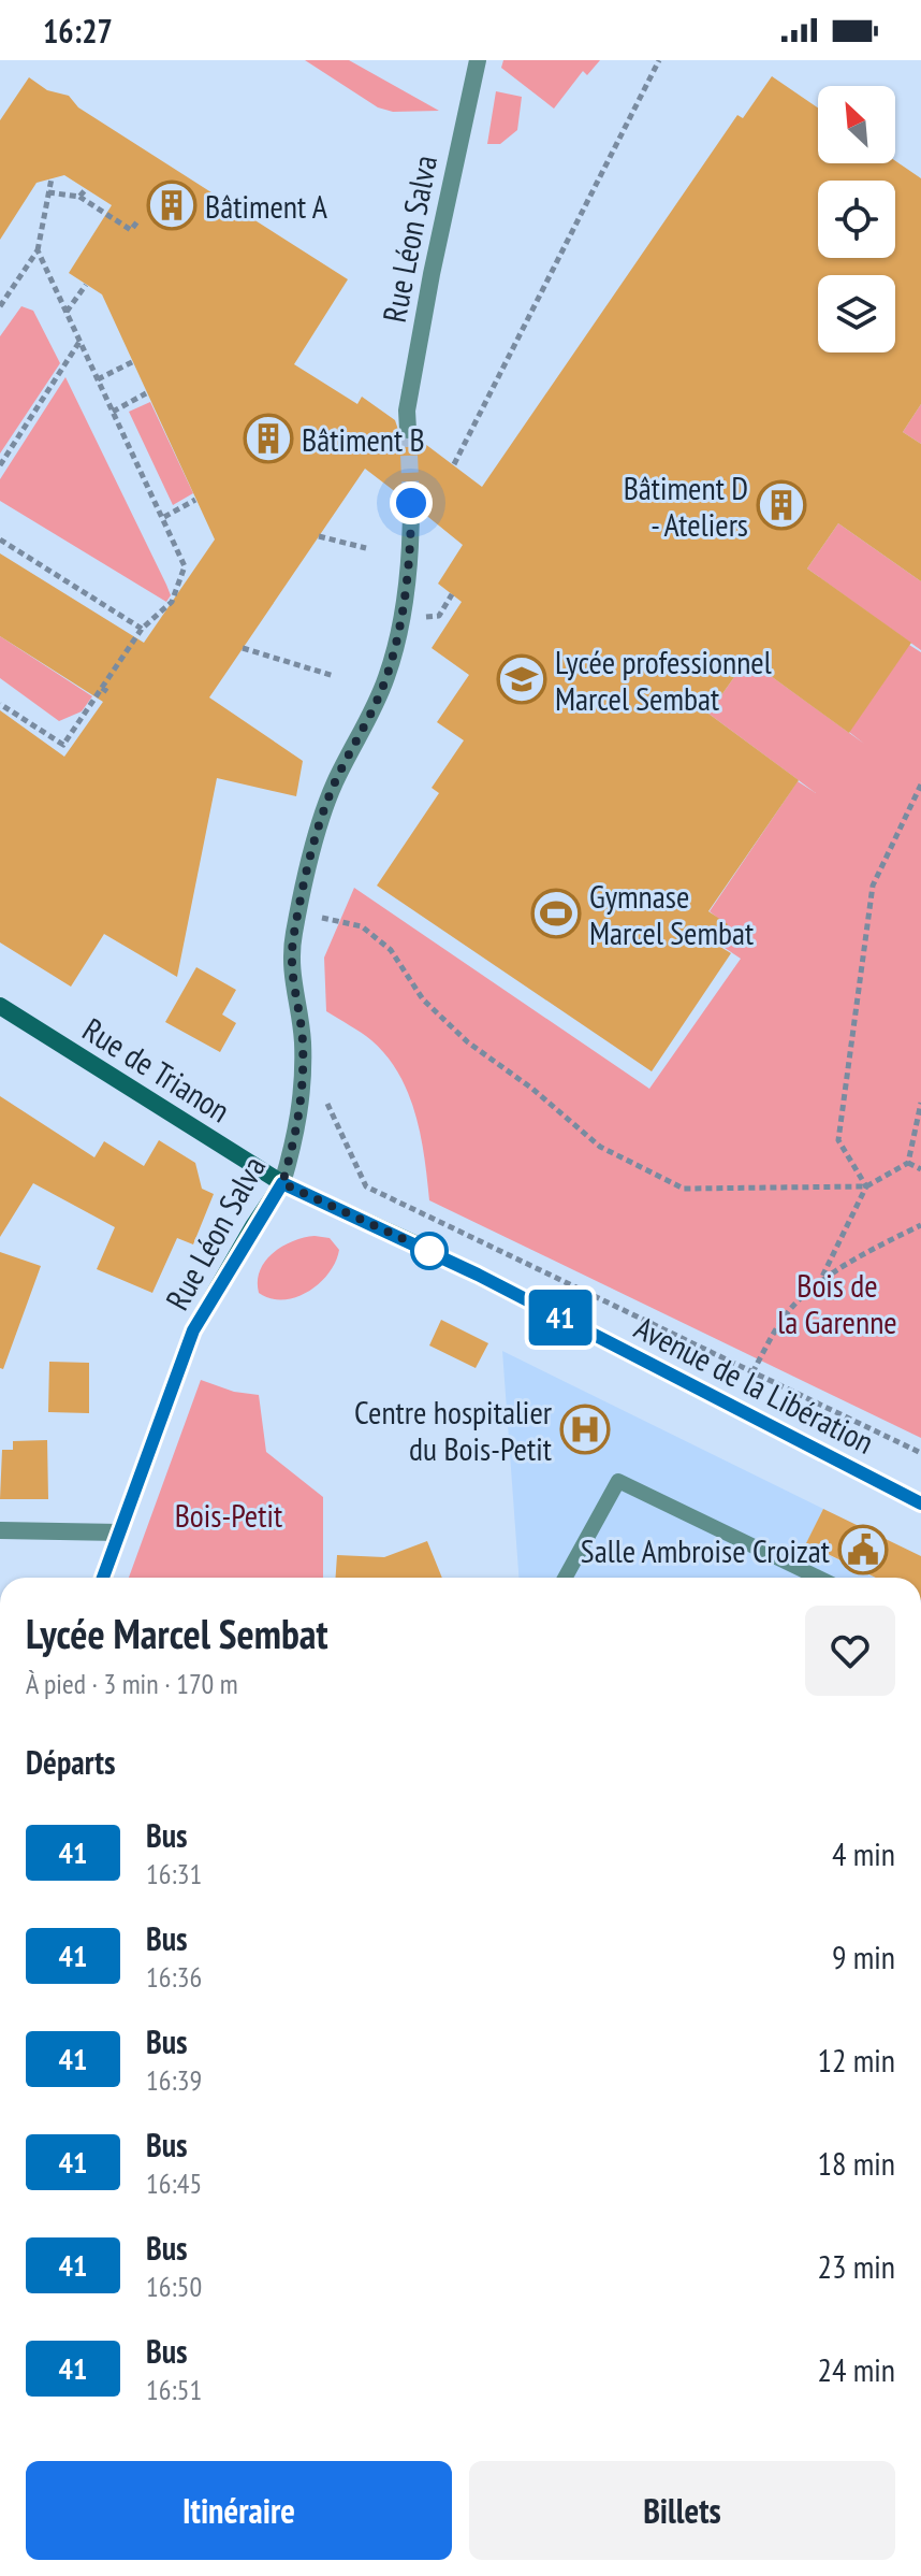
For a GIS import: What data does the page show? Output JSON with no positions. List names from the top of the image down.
{
  "streets": {
    "street": ["Rue Léon Salva", "Rue de Trianon", "Avenue de la Libération"]
  },
  "crossings": [
    ["Rue Léon Salva", "Rue de Trianon"],
    ["Rue Léon Salva", "Avenue de la Libération"],
    ["Rue de Trianon", "Avenue de la Libération"]
  ],
  "parks": ["Bois de la Garenne", "Bois-Petit"],
  "places": {
    "building": ["Bâtiment A", "Bâtiment B", "Bâtiment D - Ateliers"],
    "school or university": ["Lycée professionnel Marcel Sembat"],
    "sports": ["Gymnase Marcel Sembat"],
    "hospital": ["Centre hospitalier du Bois-Petit"],
    "public building": ["Salle Ambroise Croizat"]
  },
  "lines": ["bus line 41"],
  "north": "top left",
  "page": {
    "status": "16:27",
    "on_map": "41",
    "heading": [
      ["Lycée Marcel Sembat", "À pied · 3 min · 170 m"],
      "Départs"
    ],
    "list": [
      {
        "mark": "41",
        "name": "Bus",
        "note": "16:31",
        "value": "4 min"
      },
      {
        "mark": "41",
        "name": "Bus",
        "note": "16:36",
        "value": "9 min"
      },
      {
        "mark": "41",
        "name": "Bus",
        "note": "16:39",
        "value": "12 min"
      },
      {
        "mark": "41",
        "name": "Bus",
        "note": "16:45",
        "value": "18 min"
      },
      {
        "mark": "41",
        "name": "Bus",
        "note": "16:50",
        "value": "23 min"
      },
      {
        "mark": "41",
        "name": "Bus",
        "note": "16:51",
        "value": "24 min"
      }
    ],
    "buttons": ["Itinéraire", "Billets"]
  }
}
